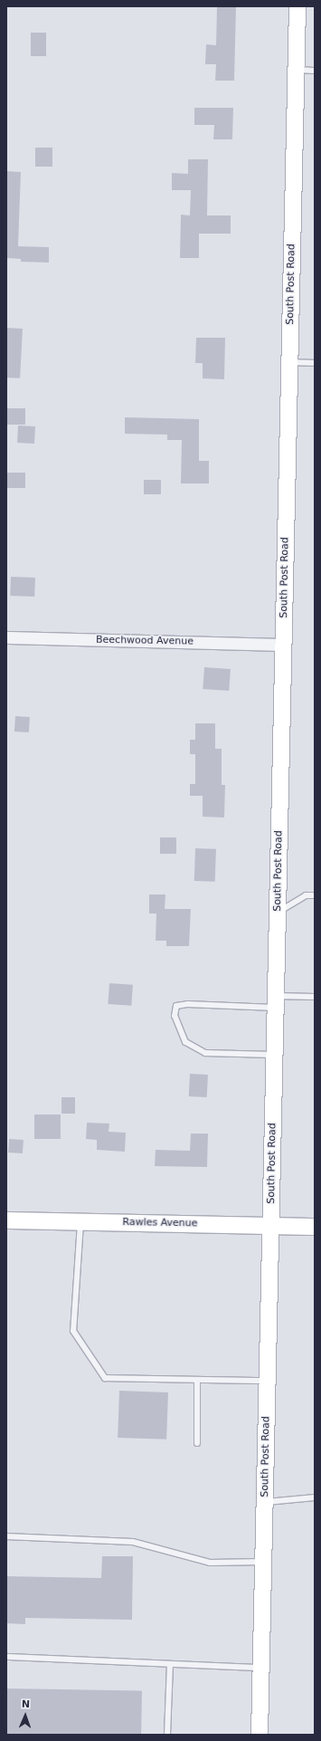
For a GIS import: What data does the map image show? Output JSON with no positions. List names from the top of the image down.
{
  "streets": {
    "main road": ["South Post Road", "Rawles Avenue"],
    "street": ["Beechwood Avenue"]
  },
  "crossings": [
    ["South Post Road", "Beechwood Avenue"],
    ["South Post Road", "Rawles Avenue"]
  ],
  "north": "top"
}
